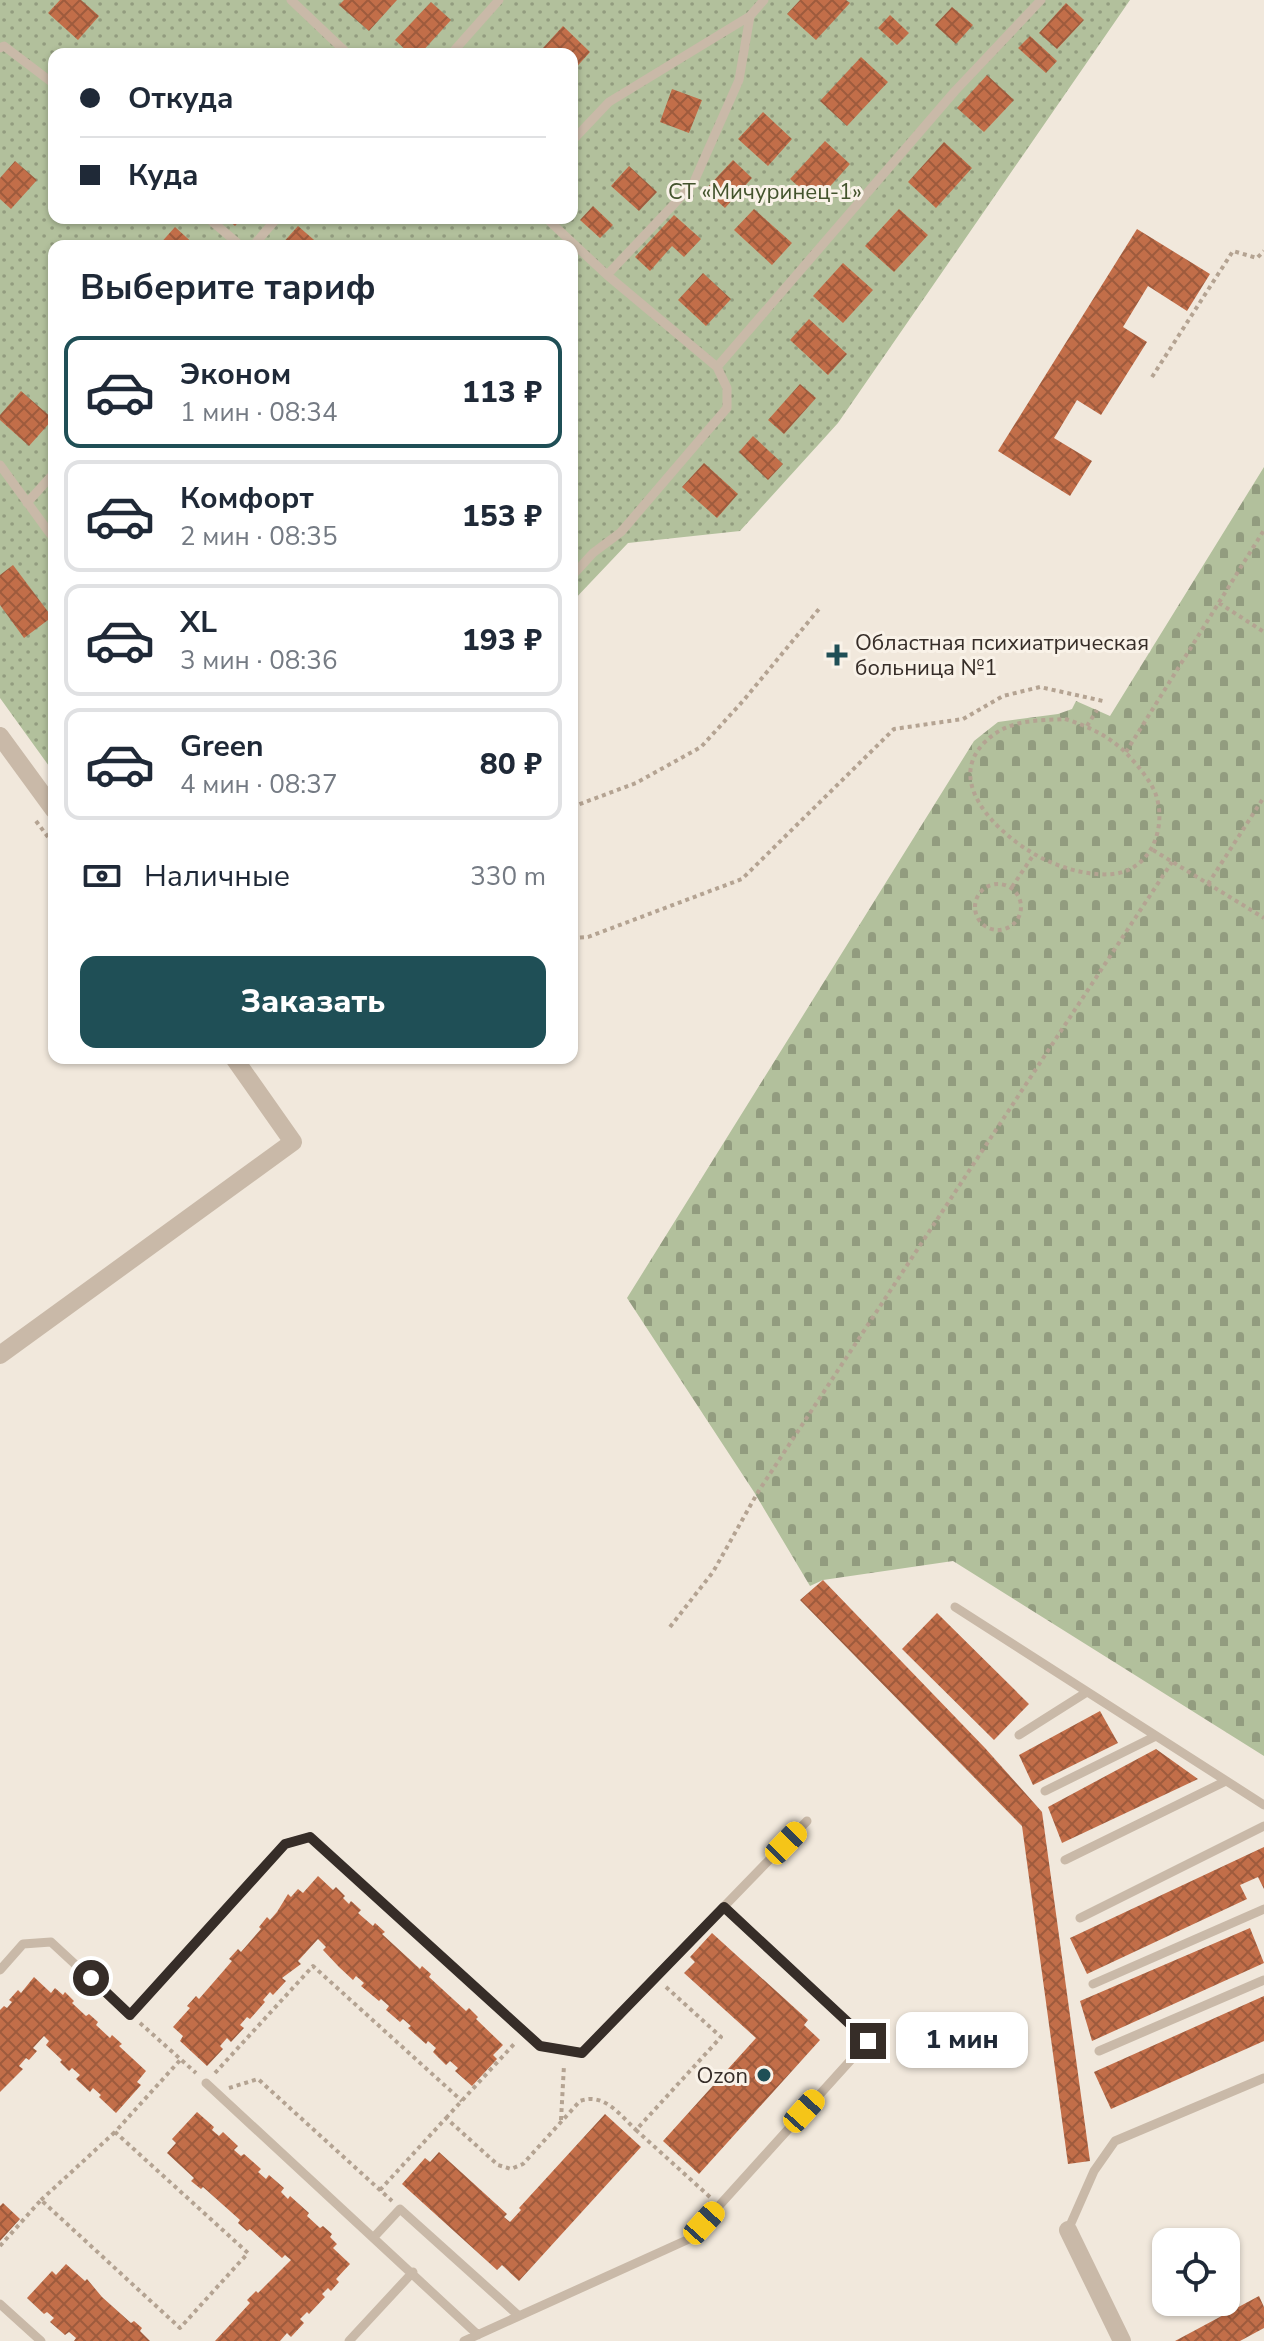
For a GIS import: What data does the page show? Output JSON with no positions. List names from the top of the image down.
{
  "parks": ["СТ «Мичуринец-1»"],
  "places": {
    "health": ["Областная психиатрическая больница №1"],
    "other": ["Ozon"]
  },
  "page": {
    "banner": ["Откуда", "Куда"],
    "heading": "Выберите тариф",
    "list": [
      {
        "name": "Эконом",
        "note": "1 мин · 08:34",
        "value": "113 ₽"
      },
      {
        "name": "Комфорт",
        "note": "2 мин · 08:35",
        "value": "153 ₽"
      },
      {
        "name": "XL",
        "note": "3 мин · 08:36",
        "value": "193 ₽"
      },
      {
        "name": "Green",
        "note": "4 мин · 08:37",
        "value": "80 ₽"
      }
    ],
    "pay": ["Наличные", "330 m"],
    "buttons": "Заказать",
    "bubble": "1 мин"
  }
}
